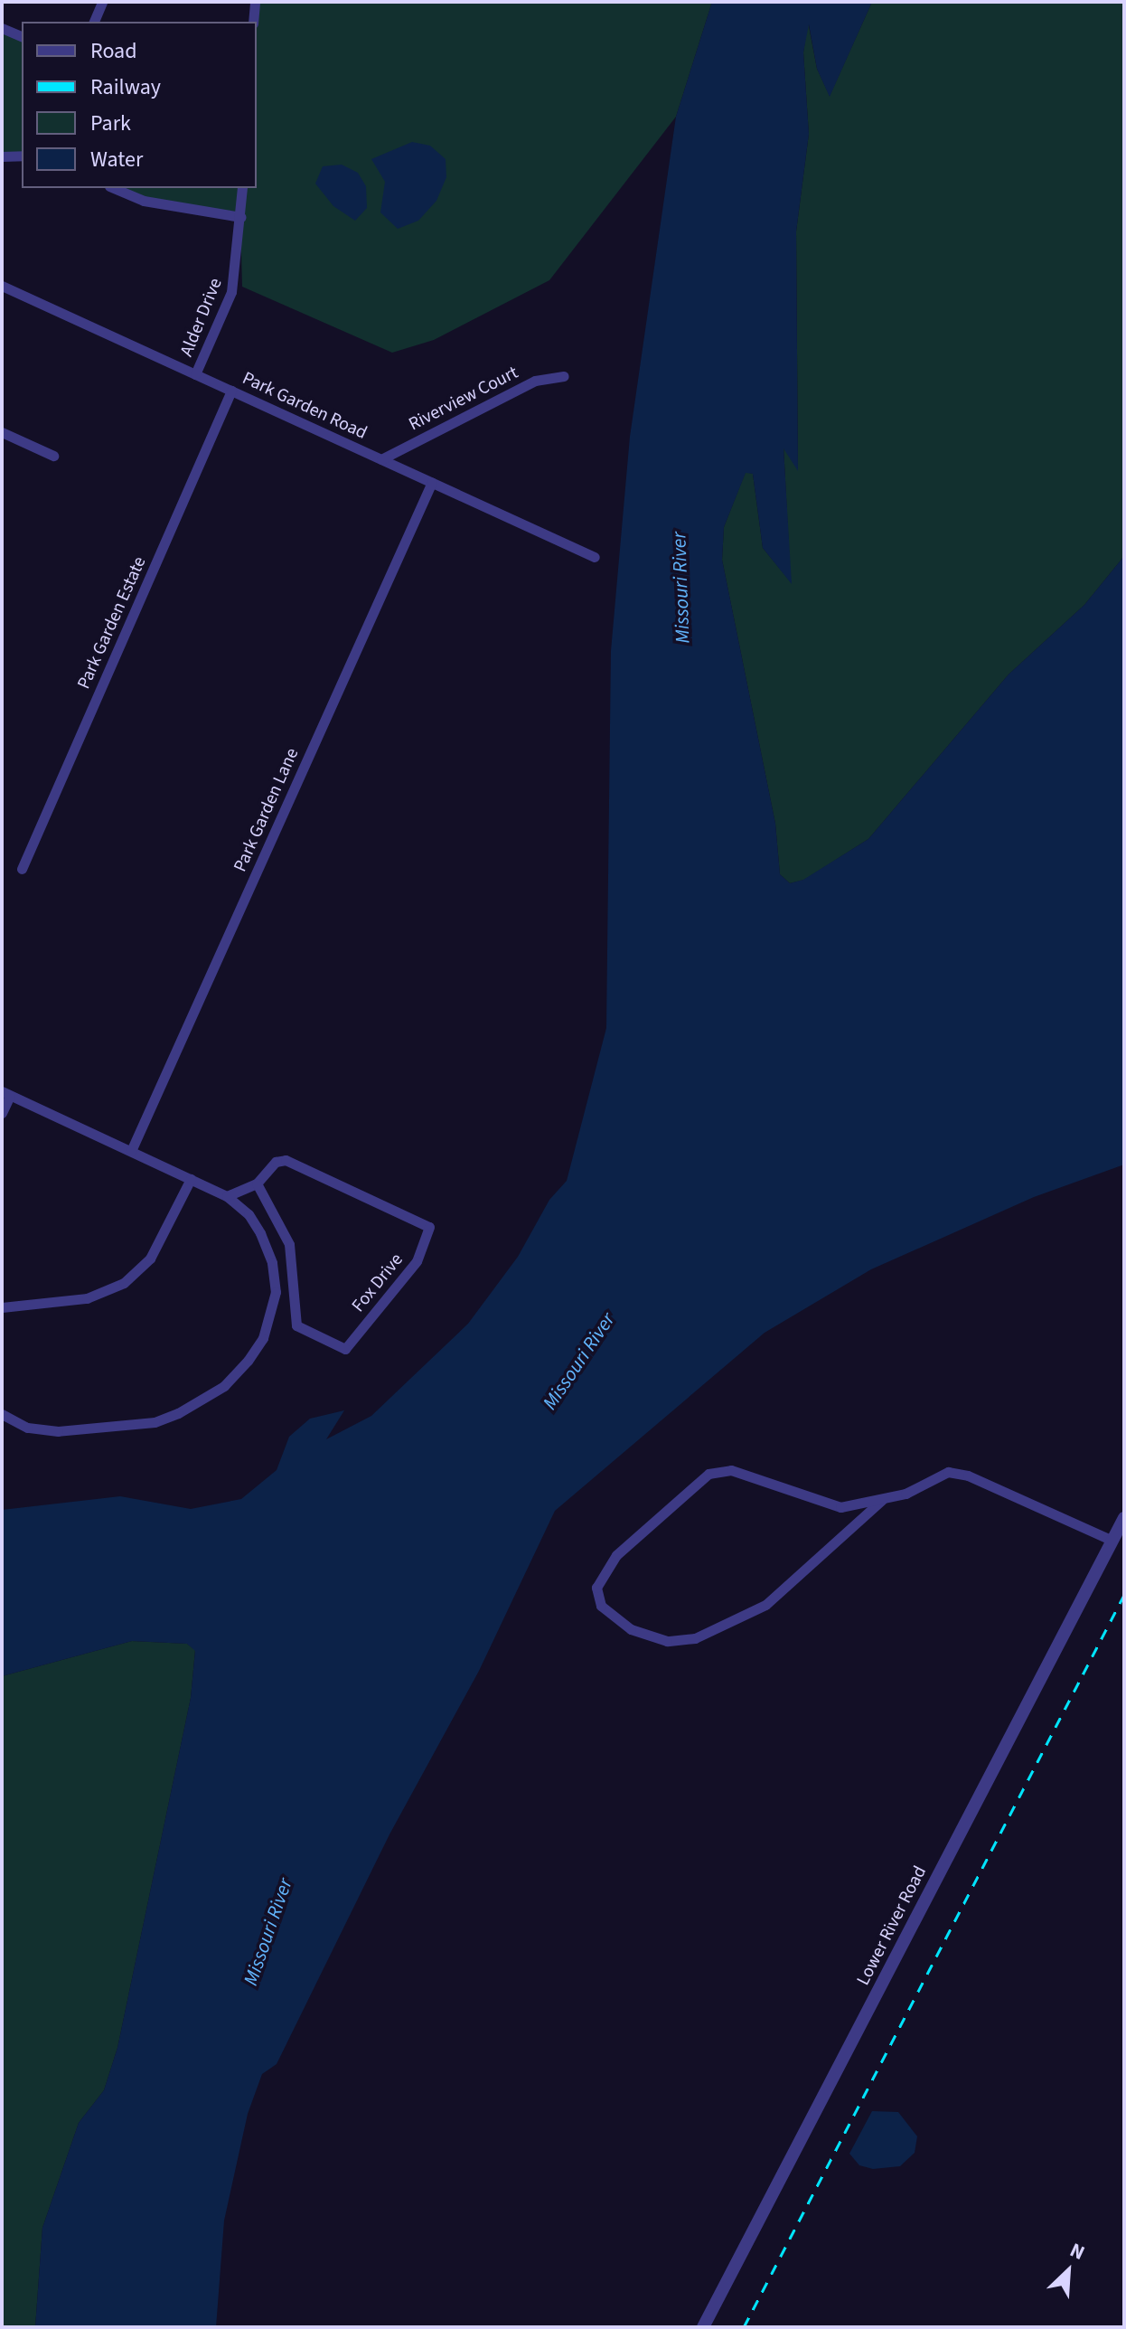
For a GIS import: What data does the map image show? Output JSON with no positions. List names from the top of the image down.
{
  "streets": {
    "street": [
      "Alder Drive",
      "Riverview Court",
      "Park Garden Road",
      "Park Garden Estate",
      "Park Garden Lane",
      "Fox Drive",
      "Lower River Road"
    ]
  },
  "crossings": [
    ["Alder Drive", "Park Garden Road"],
    ["Riverview Court", "Park Garden Road"],
    ["Park Garden Road", "Park Garden Estate"],
    ["Park Garden Road", "Park Garden Lane"]
  ],
  "water": ["Missouri River"],
  "legend": [
    "Road",
    "Railway",
    "Park",
    "Water"
  ],
  "north": "top right"
}
